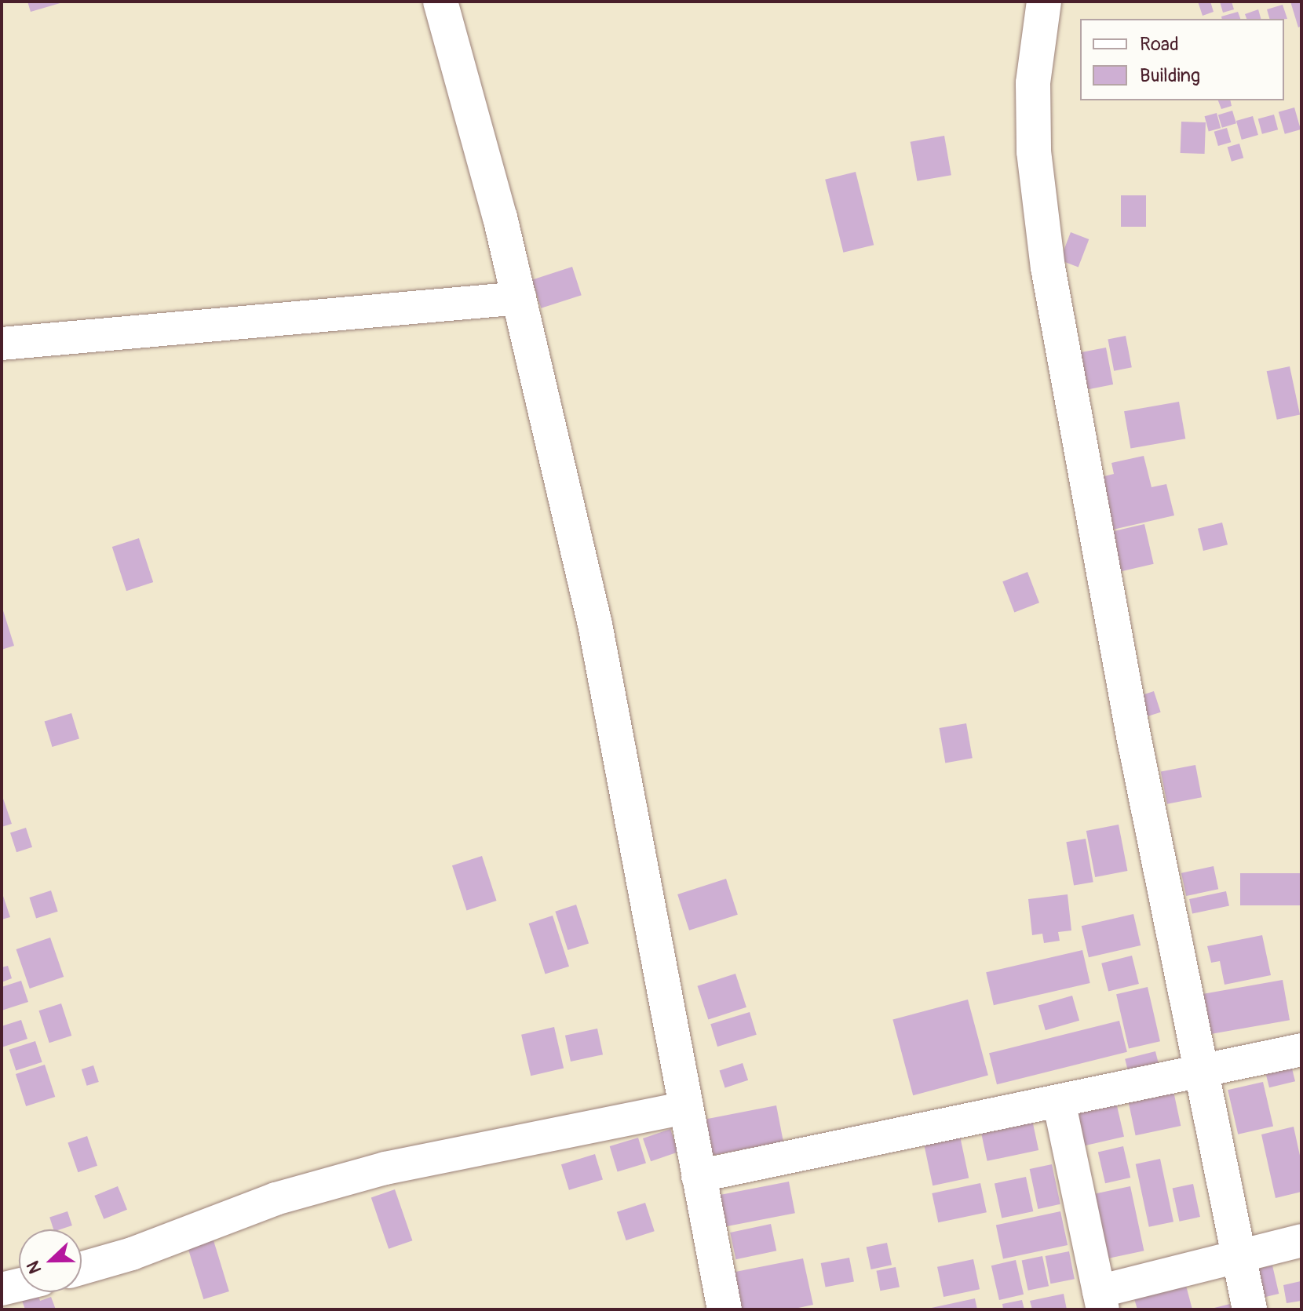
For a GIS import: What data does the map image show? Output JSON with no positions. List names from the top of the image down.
{
  "legend": ["Road", "Building"],
  "north": "left"
}
